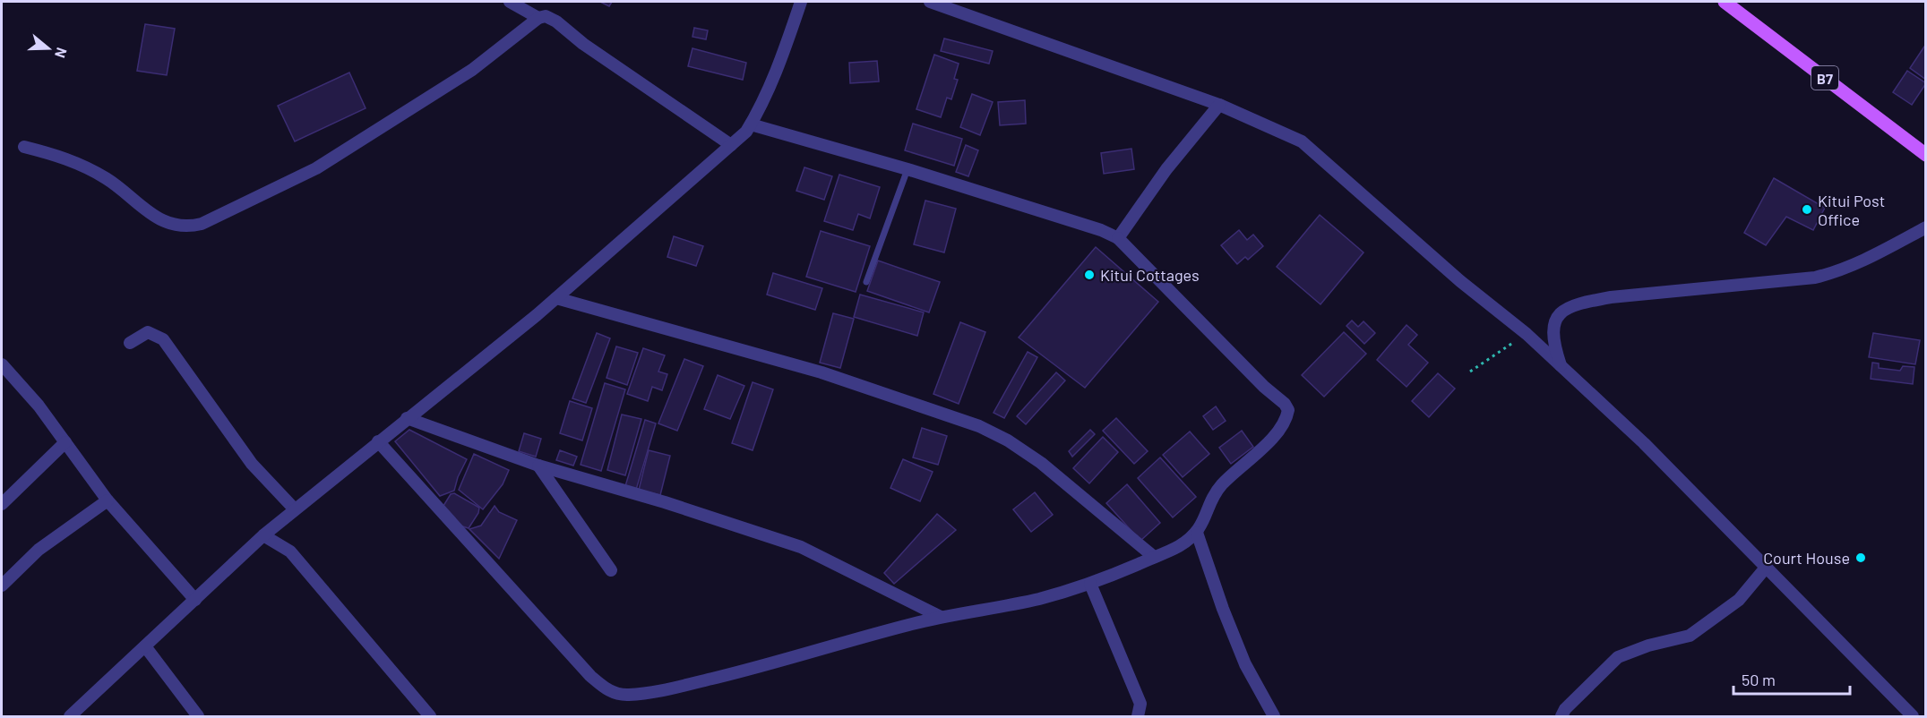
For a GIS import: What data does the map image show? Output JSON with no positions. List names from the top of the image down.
{
  "streets": {
    "main road": ["B7"]
  },
  "places": ["Kitui Post Office", "Kitui Cottages", "Court House"],
  "scale_bar": "50 m",
  "north": "right"
}
